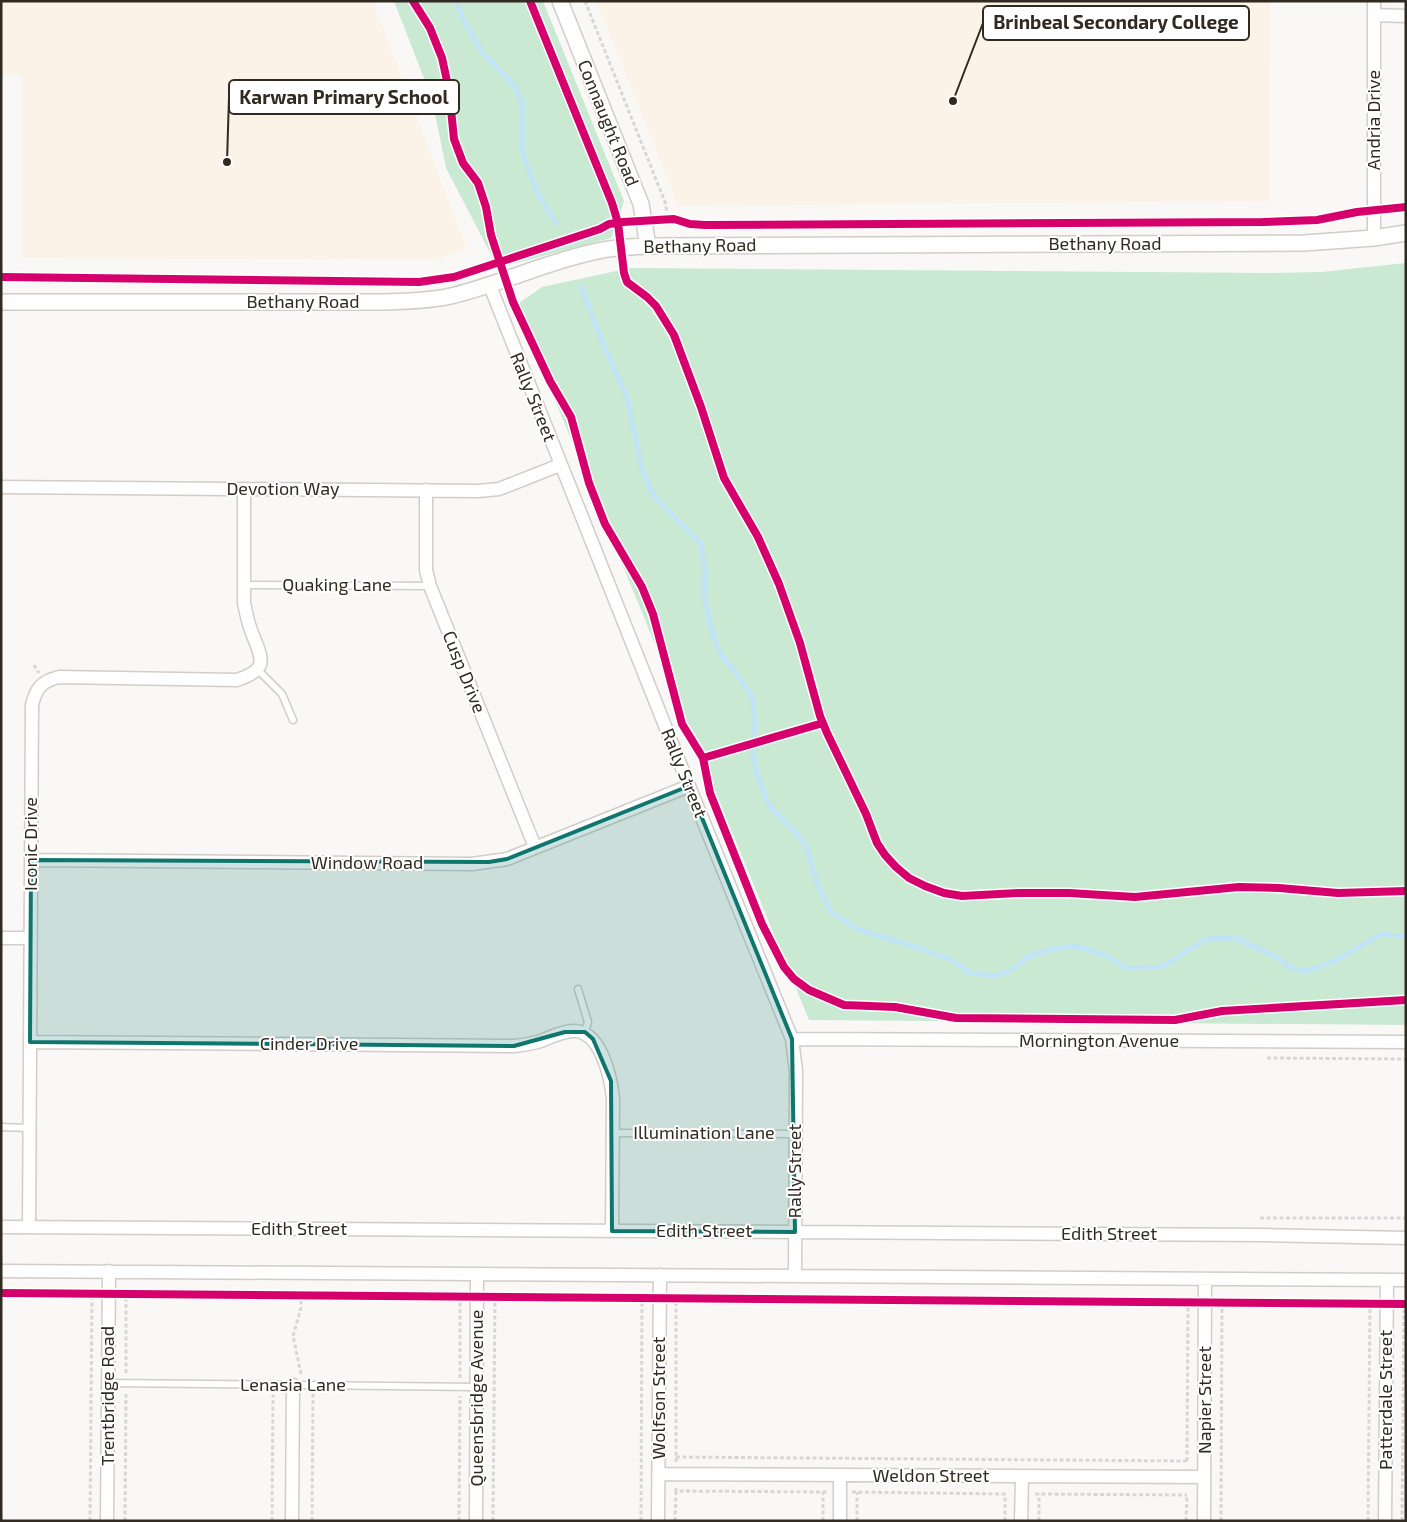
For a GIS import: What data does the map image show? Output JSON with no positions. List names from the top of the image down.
{
  "streets": {
    "street": [
      "Andria Drive",
      "Connaught Road",
      "Bethany Road",
      "Rally Street",
      "Devotion Way",
      "Cusp Drive",
      "Iconic Drive",
      "Window Road",
      "Mornington Avenue",
      "Cinder Drive",
      "Edith Street",
      "Trentbridge Road",
      "Queensbridge Avenue",
      "Wolfson Street",
      "Napier Street",
      "Patterdale Street",
      "Weldon Street"
    ],
    "lane": ["Quaking Lane", "Illumination Lane", "Lenasia Lane"]
  },
  "crossings": [
    ["Andria Drive", "Bethany Road"],
    ["Connaught Road", "Bethany Road"],
    ["Bethany Road", "Rally Street"],
    ["Rally Street", "Devotion Way"],
    ["Rally Street", "Window Road"],
    ["Rally Street", "Mornington Avenue"],
    ["Rally Street", "Illumination Lane"],
    ["Rally Street", "Edith Street"],
    ["Devotion Way", "Cusp Drive"],
    ["Quaking Lane", "Cusp Drive"],
    ["Cusp Drive", "Window Road"],
    ["Iconic Drive", "Window Road"],
    ["Iconic Drive", "Cinder Drive"],
    ["Iconic Drive", "Edith Street"],
    ["Lenasia Lane", "Trentbridge Road"],
    ["Lenasia Lane", "Queensbridge Avenue"],
    ["Wolfson Street", "Weldon Street"],
    ["Napier Street", "Weldon Street"]
  ],
  "places": ["Brinbeal Secondary College", "Karwan Primary School"]
}
